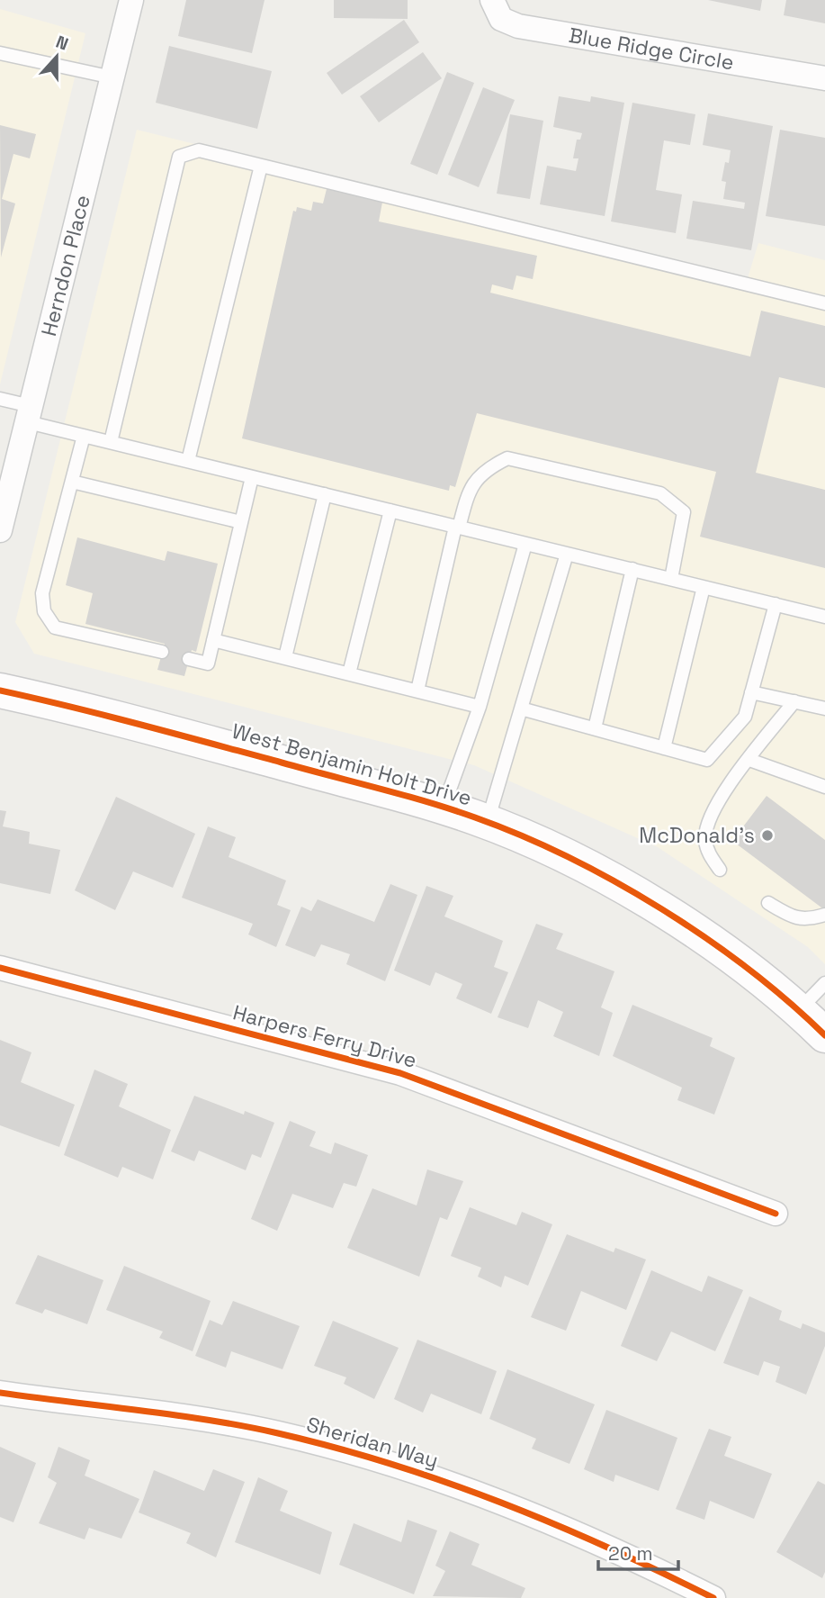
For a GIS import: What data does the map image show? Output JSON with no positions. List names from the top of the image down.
{
  "streets": {
    "main road": ["West Benjamin Holt Drive"],
    "street": [
      "Blue Ridge Circle",
      "Herndon Place",
      "Harpers Ferry Drive",
      "Sheridan Way"
    ]
  },
  "places": ["McDonald's"],
  "scale_bar": "20 m",
  "north": "top"
}
